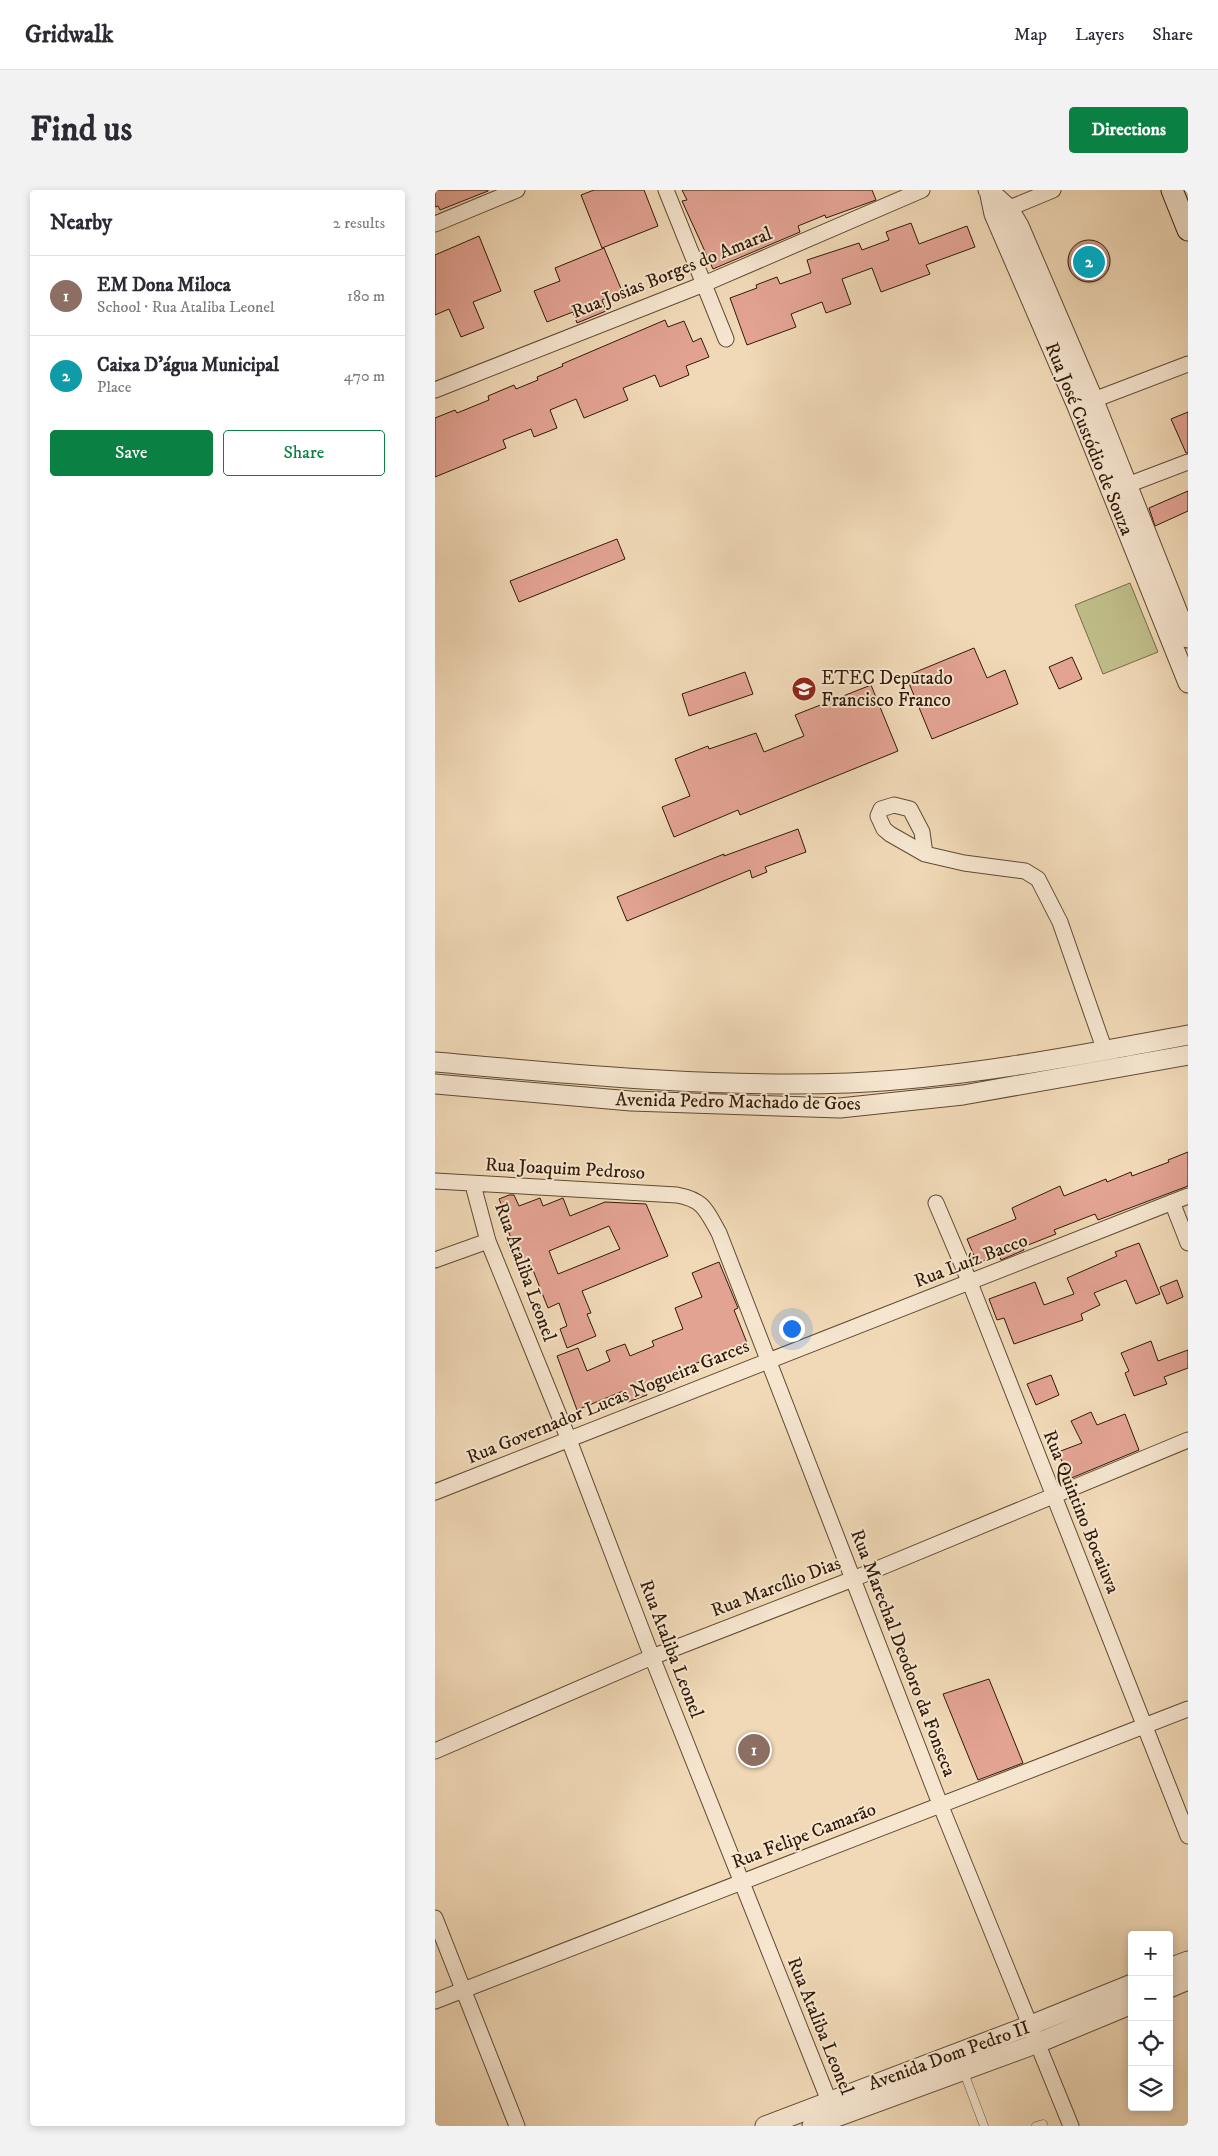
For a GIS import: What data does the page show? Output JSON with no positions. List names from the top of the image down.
{
  "streets": {
    "street": [
      "Rua Josias Borges do Amaral",
      "Rua José Custódio de Souza",
      "Avenida Pedro Machado de Goes",
      "Rua Joaquim Pedroso",
      "Rua Luíz Bacco",
      "Rua Ataliba Leonel",
      "Rua Governador Lucas Nogueira Garces",
      "Rua Quintino Bocaiuva",
      "Rua Marcílio Dias",
      "Rua Marechal Deodoro da Fonseca",
      "Rua Felipe Camarão",
      "Avenida Dom Pedro II"
    ]
  },
  "crossings": [
    ["Rua Joaquim Pedroso", "Rua Ataliba Leonel"],
    ["Rua Joaquim Pedroso", "Rua Marechal Deodoro da Fonseca"],
    ["Rua Luíz Bacco", "Rua Governador Lucas Nogueira Garces"],
    ["Rua Luíz Bacco", "Rua Quintino Bocaiuva"],
    ["Rua Luíz Bacco", "Rua Marechal Deodoro da Fonseca"],
    ["Rua Ataliba Leonel", "Rua Governador Lucas Nogueira Garces"],
    ["Rua Ataliba Leonel", "Rua Marcílio Dias"],
    ["Rua Ataliba Leonel", "Rua Felipe Camarão"],
    ["Rua Ataliba Leonel", "Avenida Dom Pedro II"],
    ["Rua Governador Lucas Nogueira Garces", "Rua Marechal Deodoro da Fonseca"],
    ["Rua Quintino Bocaiuva", "Rua Marcílio Dias"],
    ["Rua Quintino Bocaiuva", "Rua Felipe Camarão"],
    ["Rua Marcílio Dias", "Rua Marechal Deodoro da Fonseca"],
    ["Rua Marechal Deodoro da Fonseca", "Rua Felipe Camarão"],
    ["Rua Marechal Deodoro da Fonseca", "Avenida Dom Pedro II"]
  ],
  "places": {
    "school or university": ["ETEC Deputado Francisco Franco"]
  },
  "page": {
    "header": "Gridwalk",
    "nav": ["Map", "Layers", "Share"],
    "buttons": [
      "Directions",
      ["Save", "Share"]
    ],
    "title": "Find us",
    "heading": ["Nearby", "2 results"],
    "pins": ["2", "1"],
    "list": [
      {
        "mark": "1",
        "name": "EM Dona Miloca",
        "note": "School · Rua Ataliba Leonel",
        "value": "180 m"
      },
      {
        "mark": "2",
        "name": "Caixa D'água Municipal",
        "note": "Place",
        "value": "470 m"
      }
    ],
    "map_buttons": ["+", "−"]
  }
}
